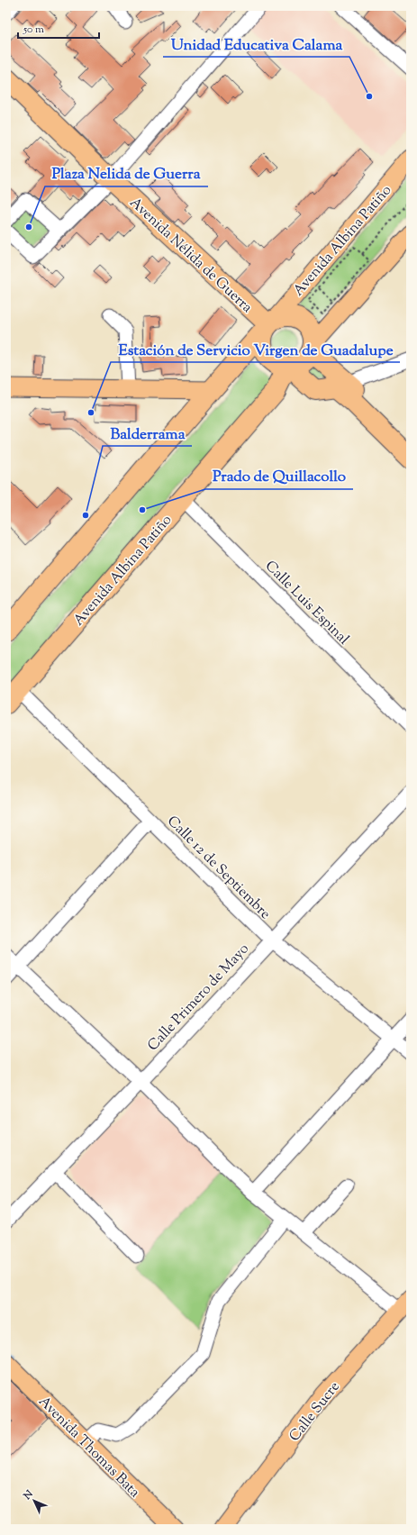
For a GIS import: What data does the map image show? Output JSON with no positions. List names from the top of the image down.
{
  "streets": {
    "highway": ["Avenida Albina Patiño", "Avenida Nélida de Guerra"],
    "main road": ["Calle Sucre", "Avenida Thomas Bata"],
    "street": ["Calle Luis Espinal", "Calle 12 de Septiembre", "Calle Primero de Mayo"]
  },
  "crossings": [
    ["Avenida Albina Patiño", "Avenida Nélida de Guerra"],
    ["Avenida Albina Patiño", "Calle Luis Espinal"],
    ["Avenida Albina Patiño", "Calle 12 de Septiembre"],
    ["Calle 12 de Septiembre", "Calle Primero de Mayo"]
  ],
  "places": [
    "Unidad Educativa Calama",
    "Plaza Nelida de Guerra",
    "Estación de Servicio Virgen de Guadalupe",
    "Prado de Quillacollo",
    "Balderrama"
  ],
  "scale_bar": "50 m",
  "north": "top left"
}
